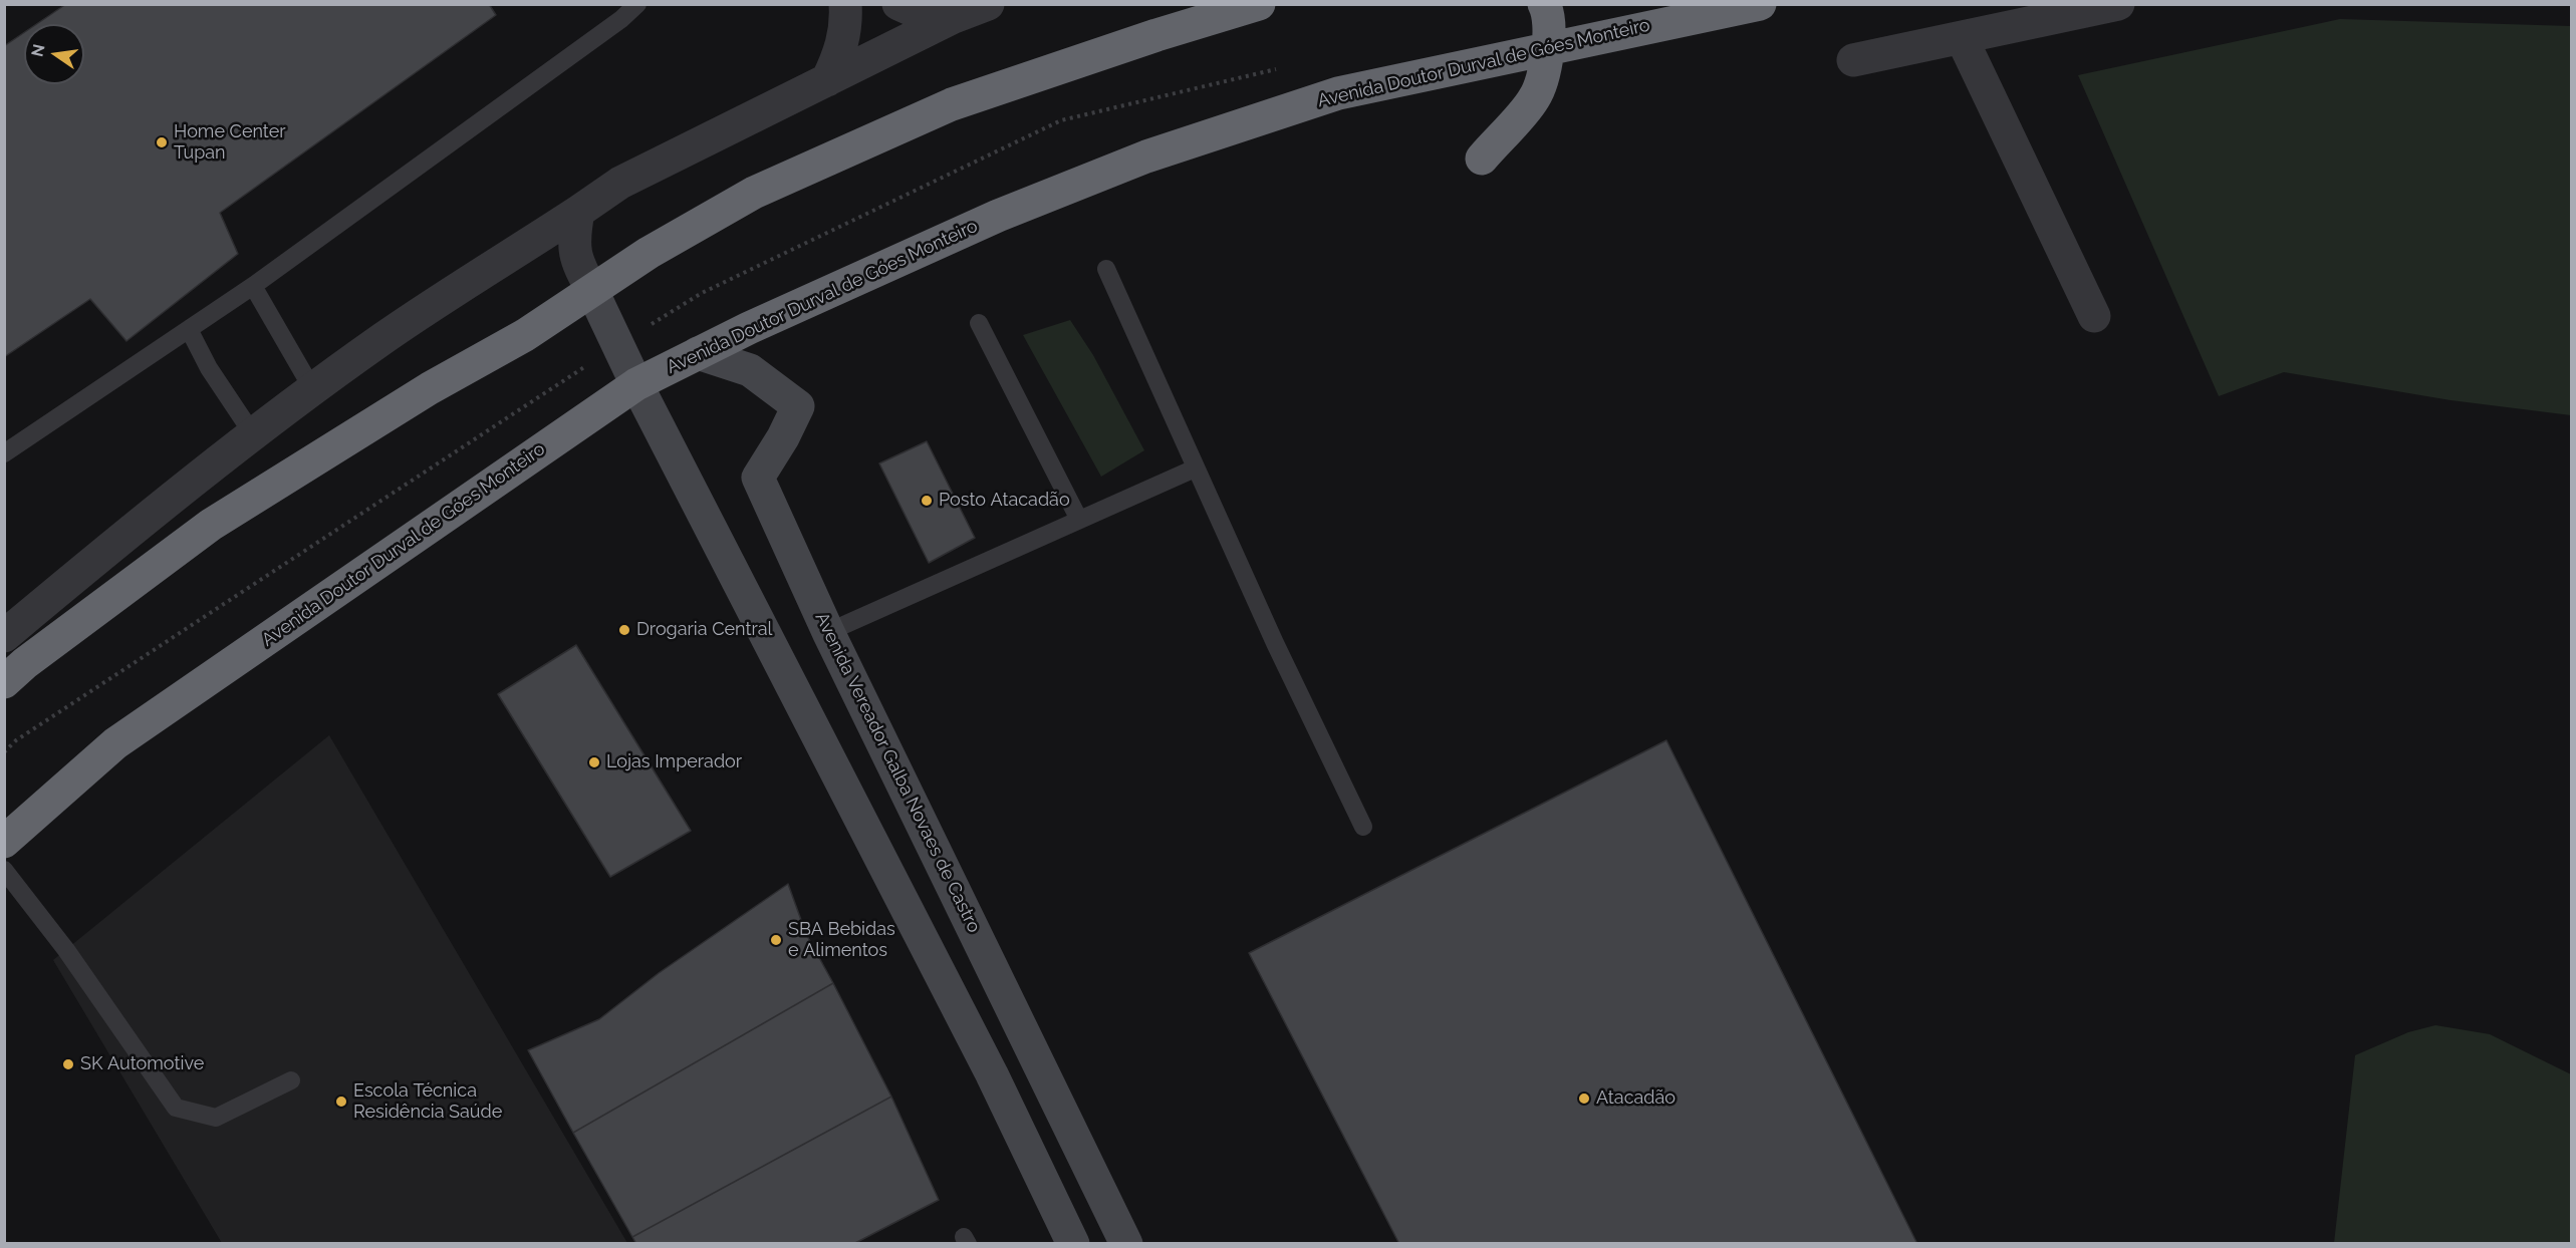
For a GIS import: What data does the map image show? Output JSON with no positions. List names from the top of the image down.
{
  "streets": {
    "highway": ["Avenida Doutor Durval de Góes Monteiro"],
    "street": ["Avenida Vereador Galba Novaes de Castro"]
  },
  "crossings": [
    ["Avenida Doutor Durval de Góes Monteiro", "Avenida Vereador Galba Novaes de Castro"]
  ],
  "places": [
    "Home Center Tupan",
    "Posto Atacadão",
    "Drogaria Central",
    "Lojas Imperador",
    "SBA Bebidas e Alimentos",
    "SK Automotive",
    "Atacadão",
    "Escola Técnica Residência Saúde"
  ],
  "north": "left"
}
